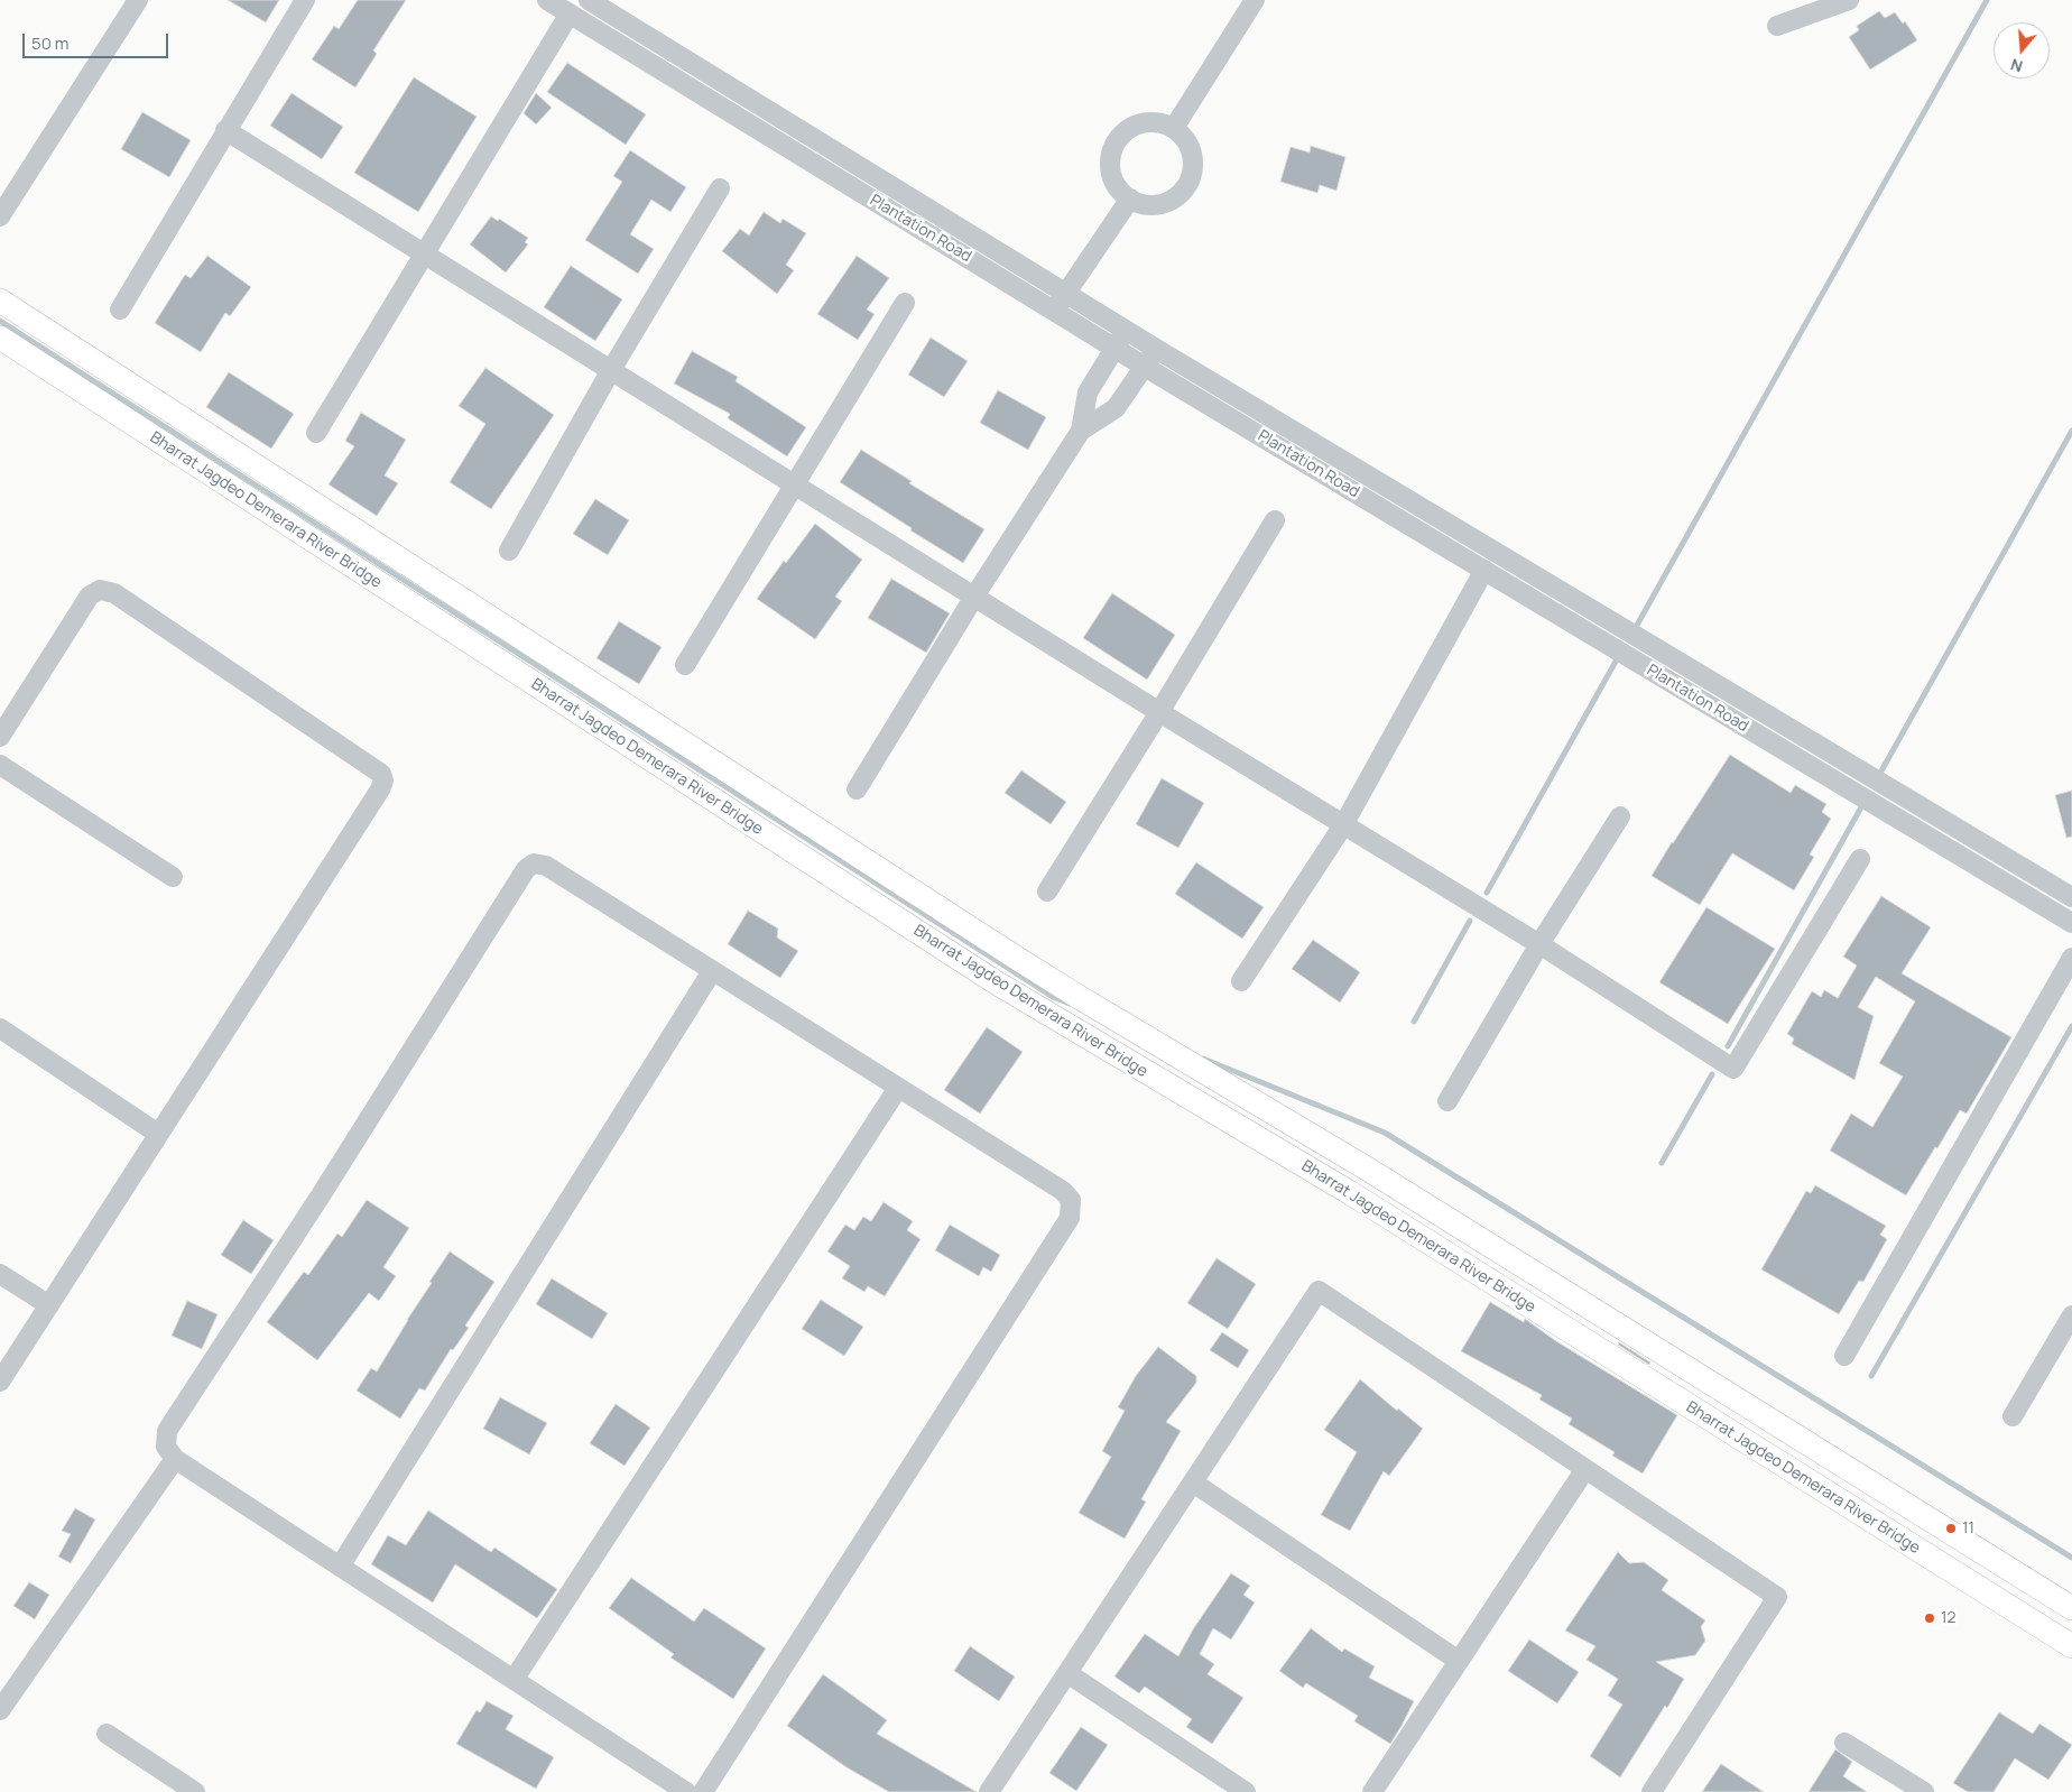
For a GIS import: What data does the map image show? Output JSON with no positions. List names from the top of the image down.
{
  "streets": {
    "main road": ["Bharrat Jagdeo Demerara River Bridge"],
    "street": ["Plantation Road"]
  },
  "places": ["11", "12"],
  "scale_bar": "50 m",
  "north": "bottom"
}
